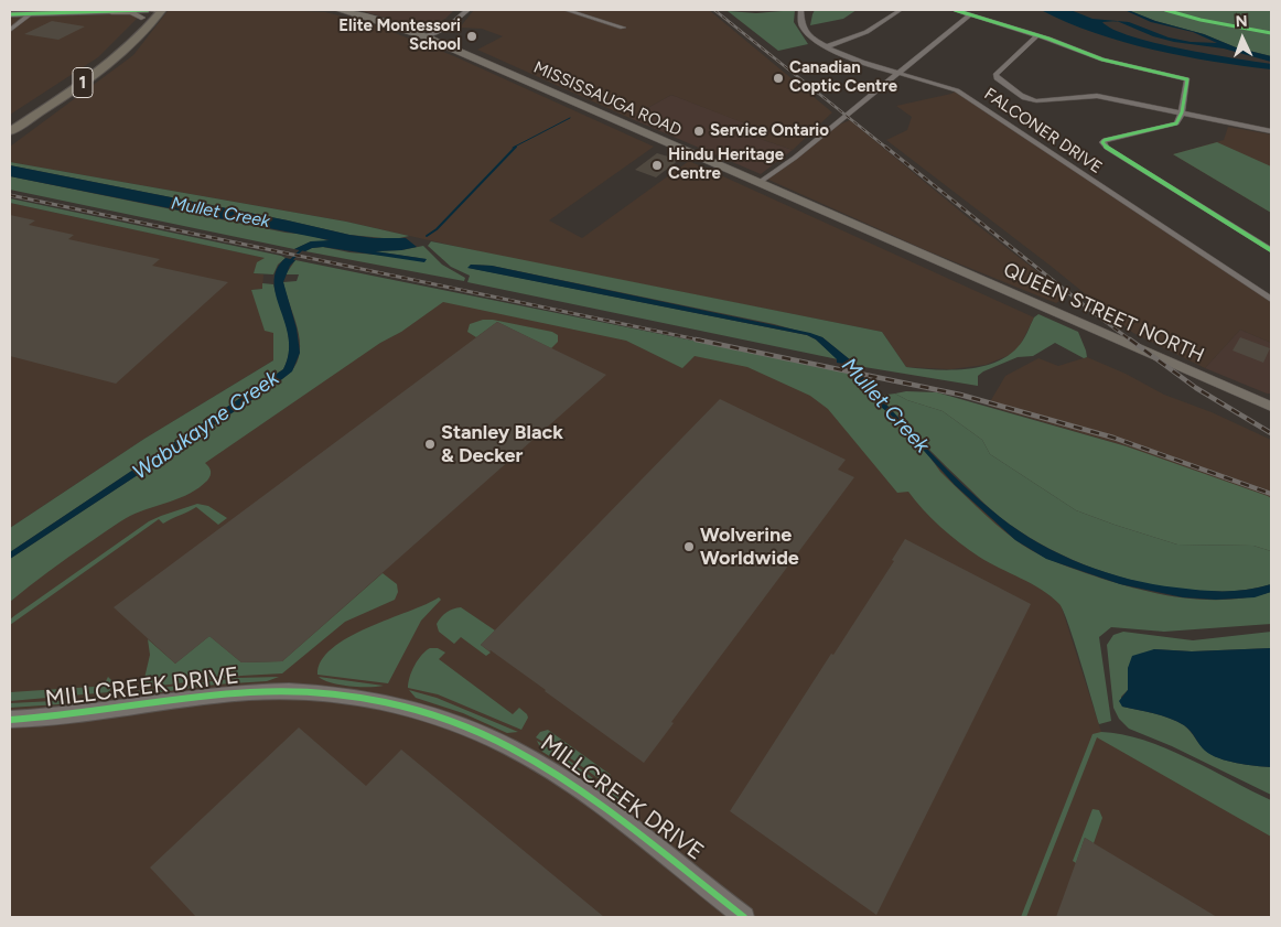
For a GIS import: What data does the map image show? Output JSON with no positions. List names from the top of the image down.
{
  "streets": {
    "main road": ["1", "MISSISSAUGA ROAD", "QUEEN STREET NORTH"],
    "street": ["FALCONER DRIVE", "MILLCREEK DRIVE"]
  },
  "crossings": [
    ["MISSISSAUGA ROAD", "QUEEN STREET NORTH"]
  ],
  "water": ["Mullet Creek", "Wabukayne Creek"],
  "places": [
    "Elite Montessori School",
    "Canadian Coptic Centre",
    "Service Ontario",
    "Hindu Heritage Centre",
    "Stanley Black & Decker",
    "Wolverine Worldwide"
  ],
  "north": "top"
}
